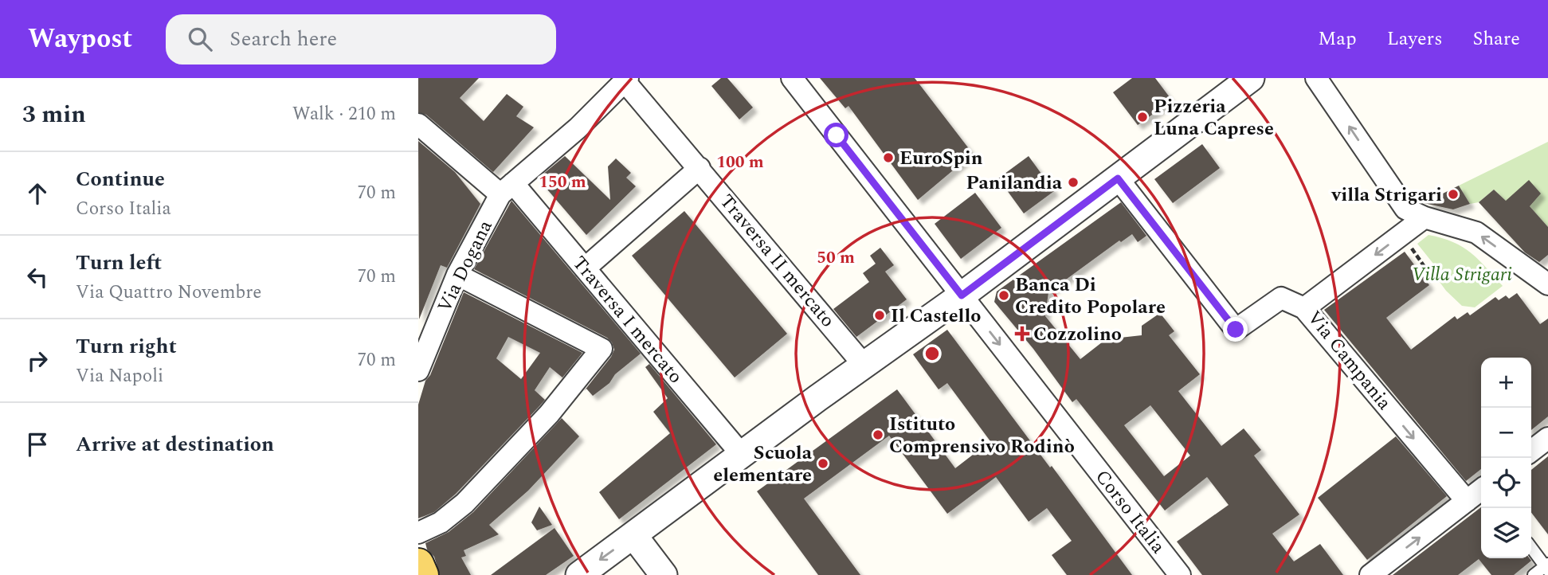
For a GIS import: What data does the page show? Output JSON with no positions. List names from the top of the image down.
{
  "streets": {
    "street": [
      "Traversa II mercato",
      "Via Dogana",
      "Traversa I mercato",
      "Via Campania",
      "Corso Italia"
    ]
  },
  "crossings": [
    ["Via Dogana", "Traversa I mercato"]
  ],
  "one_way": ["Corso Italia"],
  "parks": ["Villa Strigari"],
  "places": {
    "other": [
      "Pizzeria Luna Caprese",
      "EuroSpin",
      "Panilandia",
      "villa Strigari",
      "Banca Di Credito Popolare",
      "Il Castello",
      "Istituto Comprensivo Rodinò",
      "Scuola elementare"
    ],
    "health": ["Cozzolino"]
  },
  "page": {
    "header": "Waypost",
    "search": "Search here",
    "nav": ["Map", "Layers", "Share"],
    "heading": ["3 min", "Walk · 210 m"],
    "list": [
      ["Continue", "Corso Italia", "70 m"],
      ["Turn left", "Via Quattro Novembre", "70 m"],
      ["Turn right", "Via Napoli", "70 m"],
      "Arrive at destination"
    ],
    "map_buttons": ["+", "−"]
  },
  "rings": ["100 m", "150 m", "50 m"]
}
